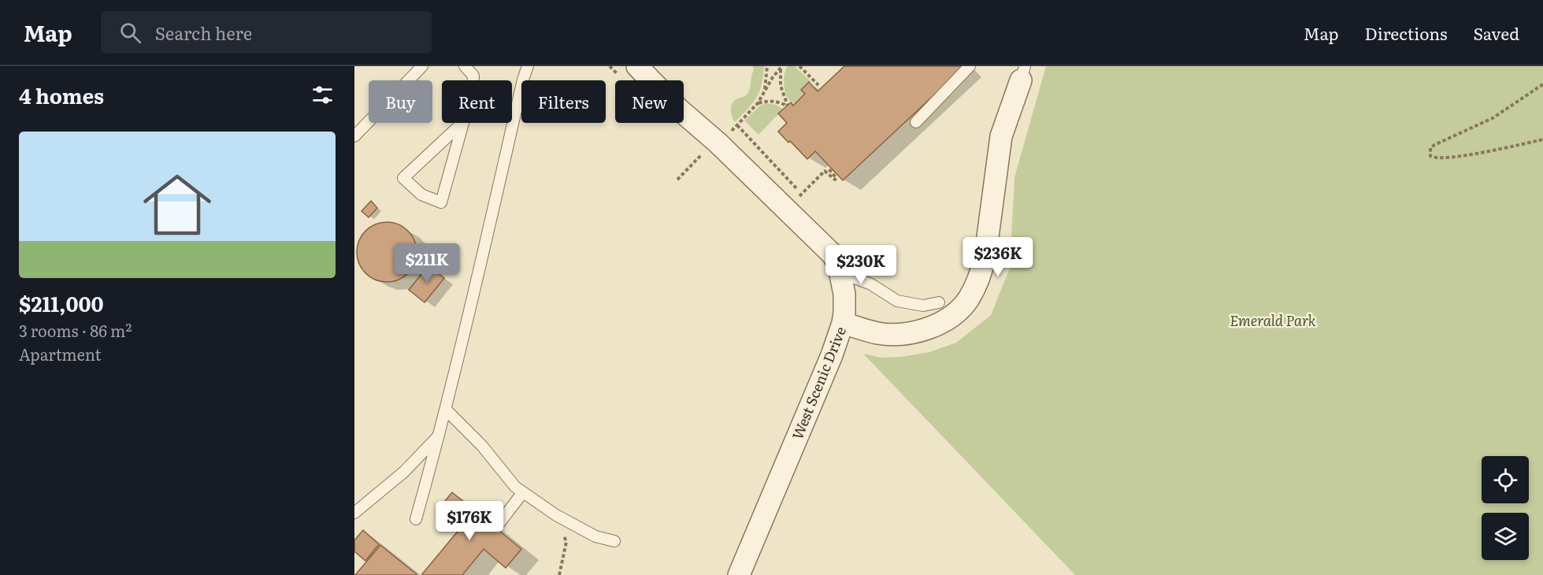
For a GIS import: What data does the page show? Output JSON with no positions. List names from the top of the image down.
{
  "streets": {
    "street": ["West Scenic Drive"]
  },
  "parks": ["Emerald Park"],
  "page": {
    "header": "Map",
    "search": "Search here",
    "nav": ["Map", "Directions", "Saved"],
    "heading": "4 homes",
    "chip": [
      "Buy",
      "Rent",
      "Filters",
      "New"
    ],
    "list": [
      {
        "name": "$211,000",
        "note": "3 rooms · 86 m² · Apartment"
      }
    ],
    "price": [
      "$236K",
      "$211K",
      "$230K",
      "$176K"
    ]
  }
}
